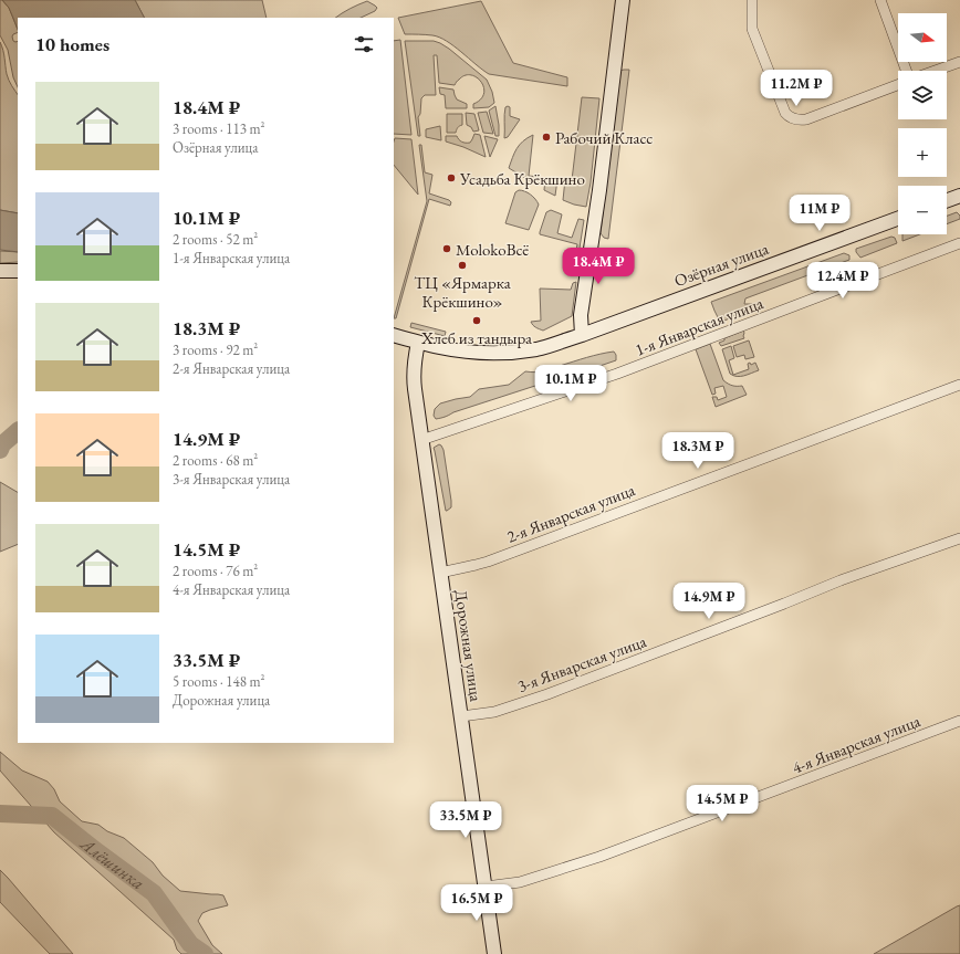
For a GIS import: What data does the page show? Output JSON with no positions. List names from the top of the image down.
{
  "streets": {
    "street": [
      "Озёрная улица",
      "1-я Январская улица",
      "2-я Январская улица",
      "Дорожная улица",
      "3-я Январская улица",
      "4-я Январская улица"
    ]
  },
  "crossings": [
    ["Озёрная улица", "Дорожная улица"],
    ["1-я Январская улица", "Дорожная улица"],
    ["2-я Январская улица", "Дорожная улица"],
    ["Дорожная улица", "3-я Январская улица"],
    ["Дорожная улица", "4-я Январская улица"]
  ],
  "water": ["Алёшинка"],
  "places": [
    "Рабочий Класс",
    "Усадьба Крёкшино",
    "MolokoВсё",
    "ТЦ «Ярмарка Крёкшино»",
    "Хлеб из тандыра"
  ],
  "north": "right",
  "page": {
    "map_buttons": ["+", "−"],
    "heading": "10 homes",
    "price": [
      "11.2M ₽",
      "11M ₽",
      "18.4M ₽",
      "12.4M ₽",
      "10.1M ₽",
      "18.3M ₽",
      "14.9M ₽",
      "14.5M ₽",
      "33.5M ₽",
      "16.5M ₽"
    ],
    "list": [
      {
        "name": "18.4M ₽",
        "note": "3 rooms · 113 m² · Озёрная улица"
      },
      {
        "name": "10.1M ₽",
        "note": "2 rooms · 52 m² · 1-я Январская улица"
      },
      {
        "name": "18.3M ₽",
        "note": "3 rooms · 92 m² · 2-я Январская улица"
      },
      {
        "name": "14.9M ₽",
        "note": "2 rooms · 68 m² · 3-я Январская улица"
      },
      {
        "name": "14.5M ₽",
        "note": "2 rooms · 76 m² · 4-я Январская улица"
      },
      {
        "name": "33.5M ₽",
        "note": "5 rooms · 148 m² · Дорожная улица"
      }
    ]
  }
}
